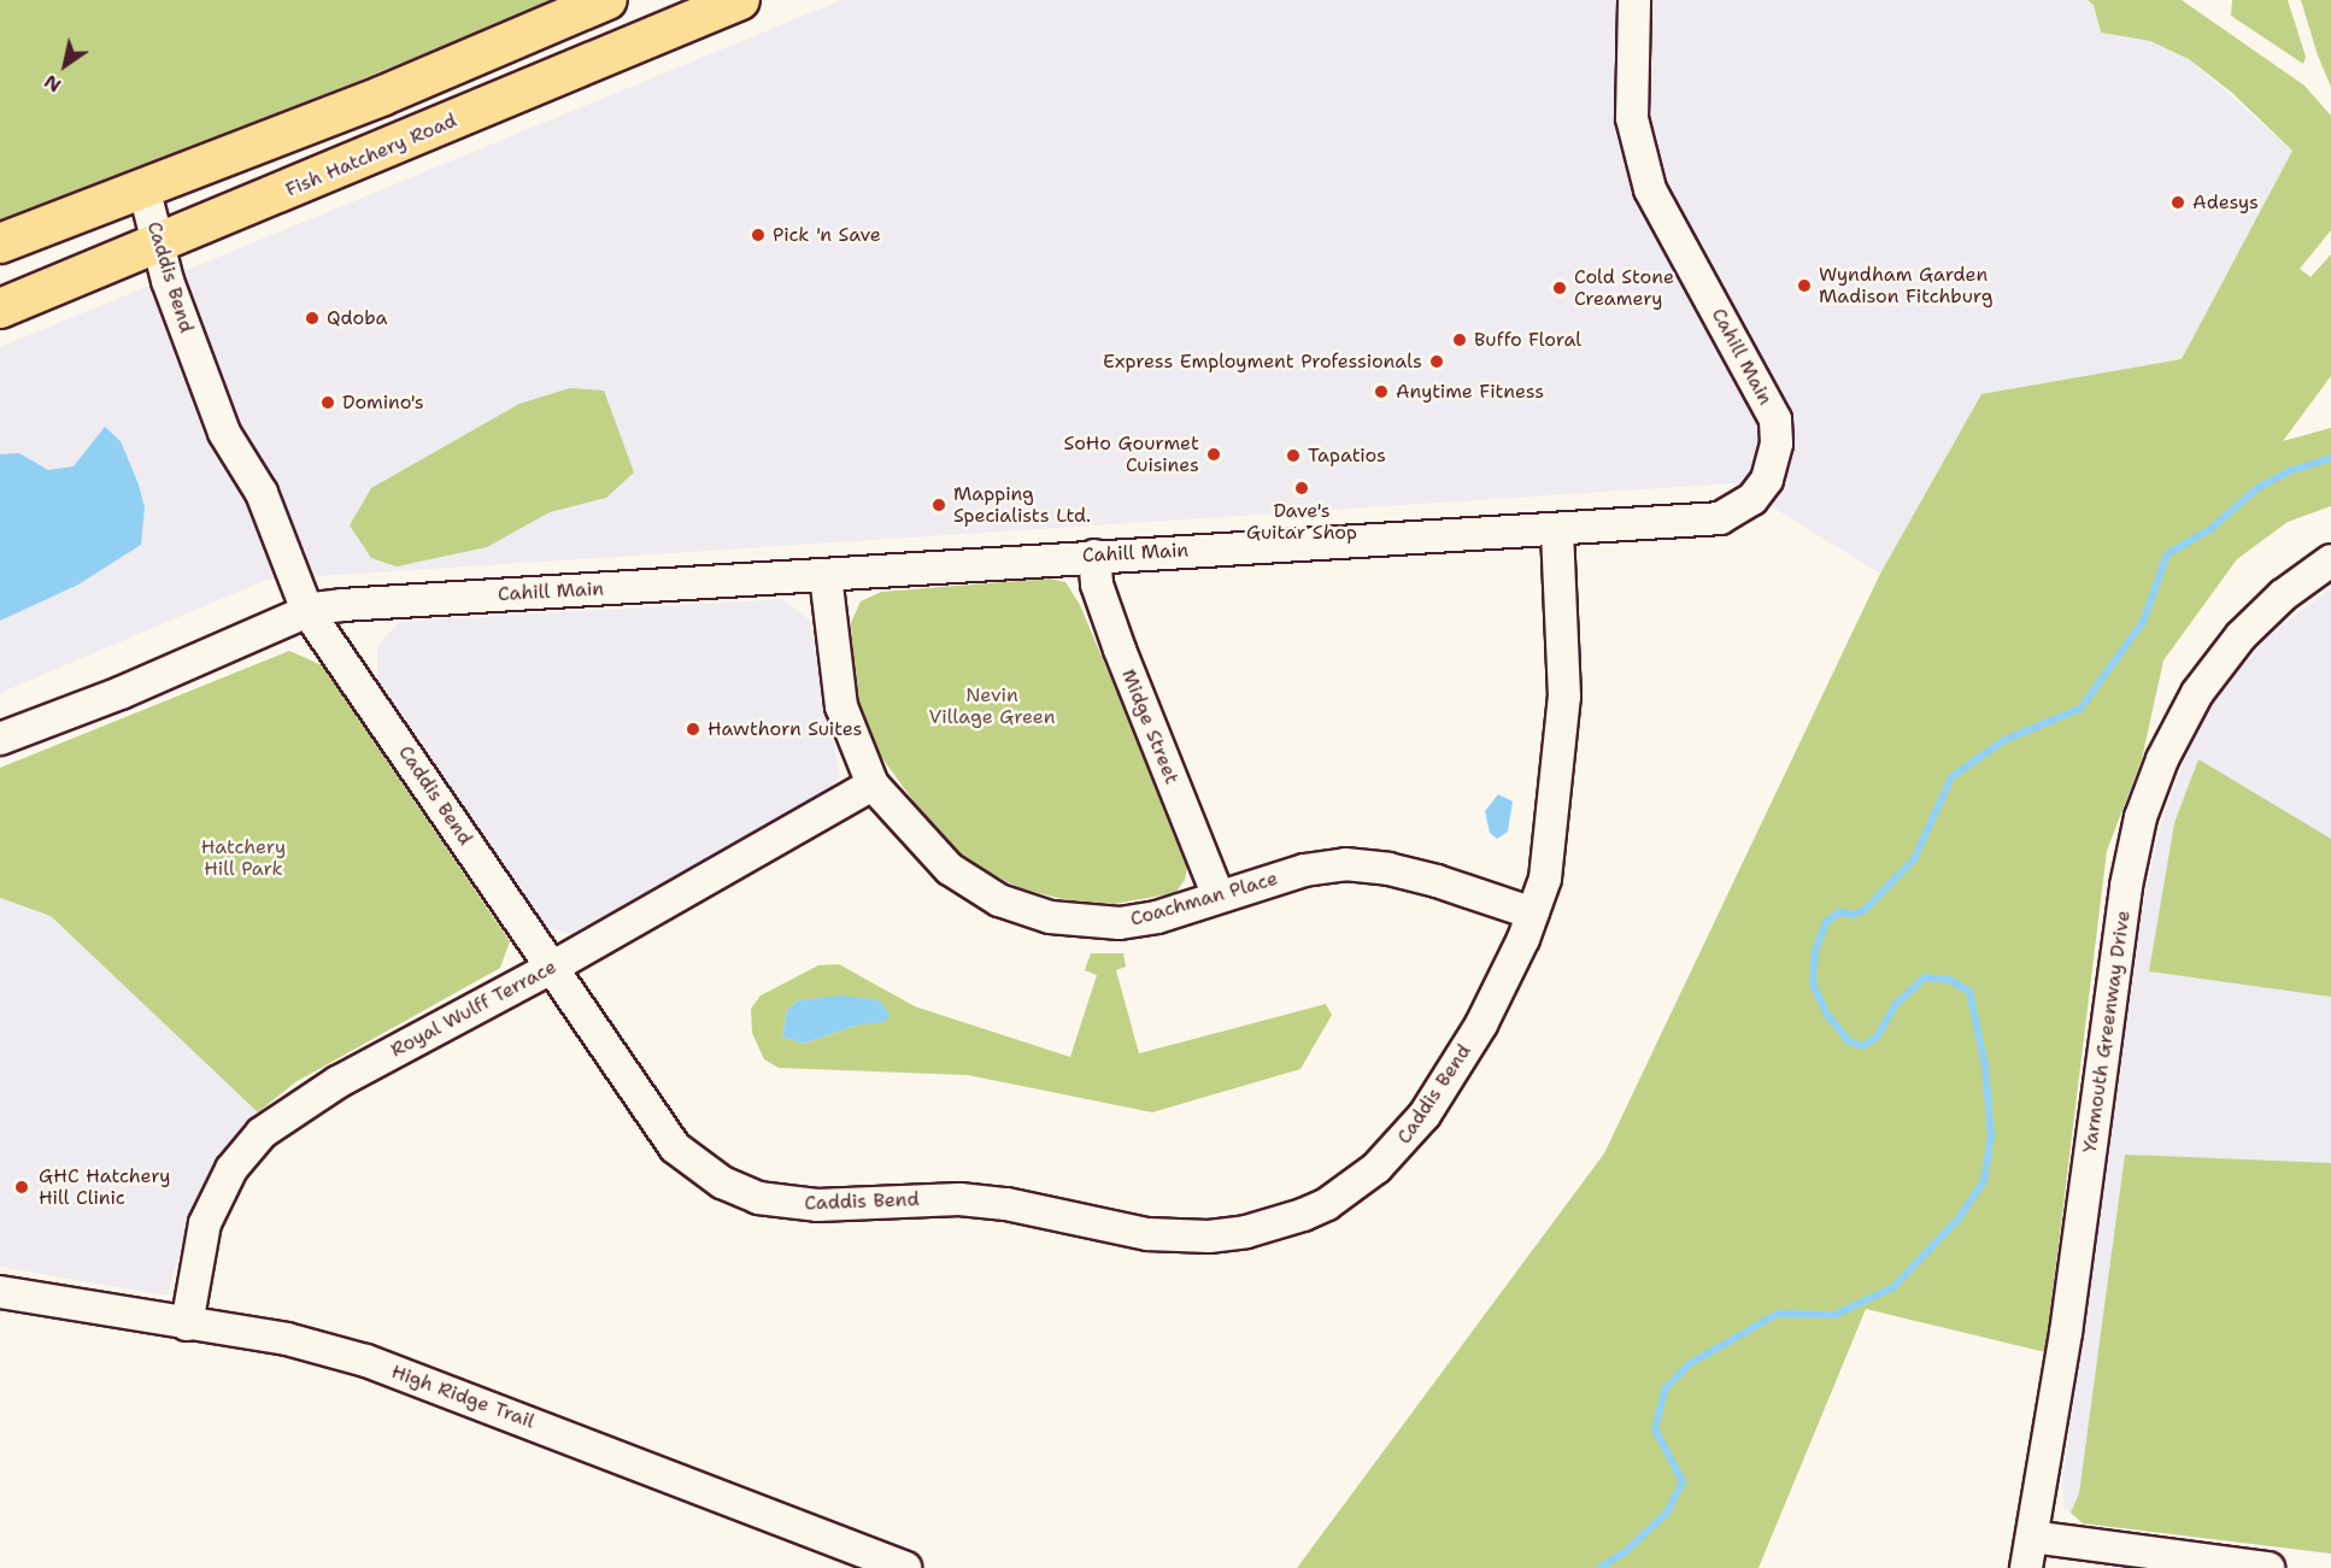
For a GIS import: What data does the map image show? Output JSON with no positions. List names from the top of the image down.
{
  "streets": {
    "main road": ["Fish Hatchery Road"],
    "street": [
      "Caddis Bend",
      "Cahill Main",
      "Midge Street",
      "Coachman Place",
      "Royal Wulff Terrace",
      "Yarmouth Greenway Drive",
      "High Ridge Trail"
    ]
  },
  "crossings": [
    ["Fish Hatchery Road", "Caddis Bend"],
    ["Caddis Bend", "Cahill Main"],
    ["Caddis Bend", "Coachman Place"],
    ["Caddis Bend", "Royal Wulff Terrace"],
    ["Cahill Main", "Midge Street"],
    ["Cahill Main", "Coachman Place"],
    ["Midge Street", "Coachman Place"],
    ["Coachman Place", "Royal Wulff Terrace"],
    ["Royal Wulff Terrace", "High Ridge Trail"]
  ],
  "parks": ["Nevin Village Green", "Hatchery Hill Park"],
  "places": [
    "Adesys",
    "Pick 'n Save",
    "Wyndham Garden Madison Fitchburg",
    "Cold Stone Creamery",
    "Qdoba",
    "Buffo Floral",
    "Express Employment Professionals",
    "Anytime Fitness",
    "Domino's",
    "SoHo Gourmet Cuisines",
    "Tapatios",
    "Dave's Guitar Shop",
    "Mapping Specialists Ltd.",
    "Hawthorn Suites",
    "GHC Hatchery Hill Clinic"
  ],
  "north": "bottom left"
}
